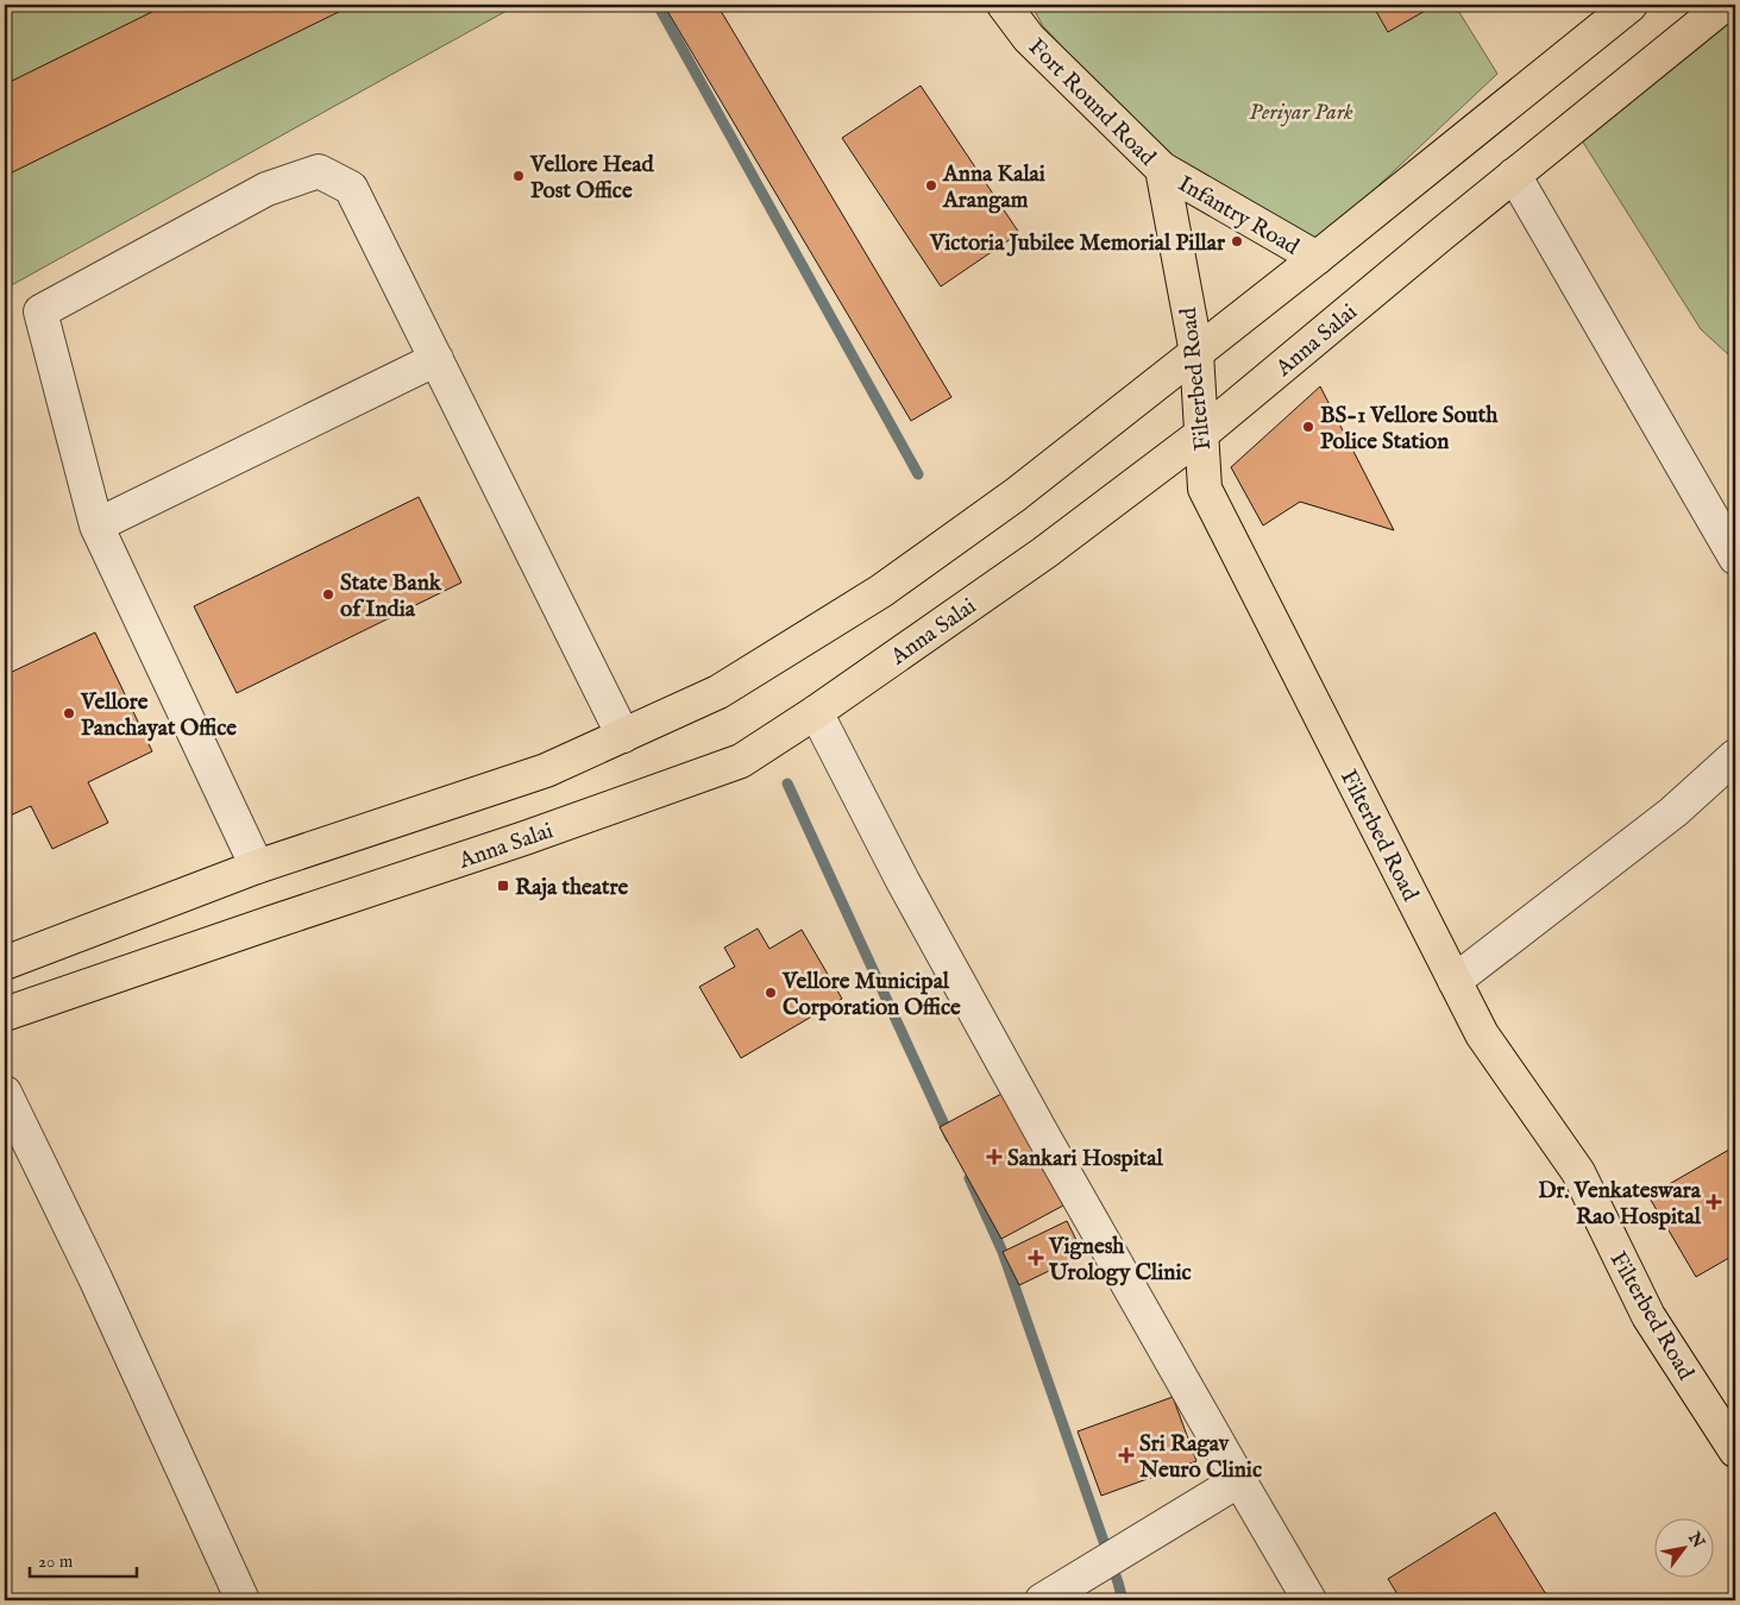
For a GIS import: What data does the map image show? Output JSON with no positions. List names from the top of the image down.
{
  "streets": {
    "main road": [
      "Fort Round Road",
      "Infantry Road",
      "Anna Salai",
      "Filterbed Road"
    ]
  },
  "crossings": [
    ["Fort Round Road", "Infantry Road"],
    ["Fort Round Road", "Filterbed Road"],
    ["Infantry Road", "Filterbed Road"],
    ["Anna Salai", "Filterbed Road"]
  ],
  "parks": ["Periyar Park"],
  "places": {
    "other": [
      "Vellore Head Post Office",
      "Anna Kalai Arangam",
      "Victoria Jubilee Memorial Pillar",
      "BS-1 Vellore South Police Station",
      "State Bank of India",
      "Vellore Panchayat Office",
      "Vellore Municipal Corporation Office"
    ],
    "transit": ["Raja theatre"],
    "health": [
      "Sankari Hospital",
      "Dr. Venkateswara Rao Hospital",
      "Vignesh Urology Clinic",
      "Sri Ragav Neuro Clinic"
    ]
  },
  "scale_bar": "20 m",
  "north": "top right"
}
